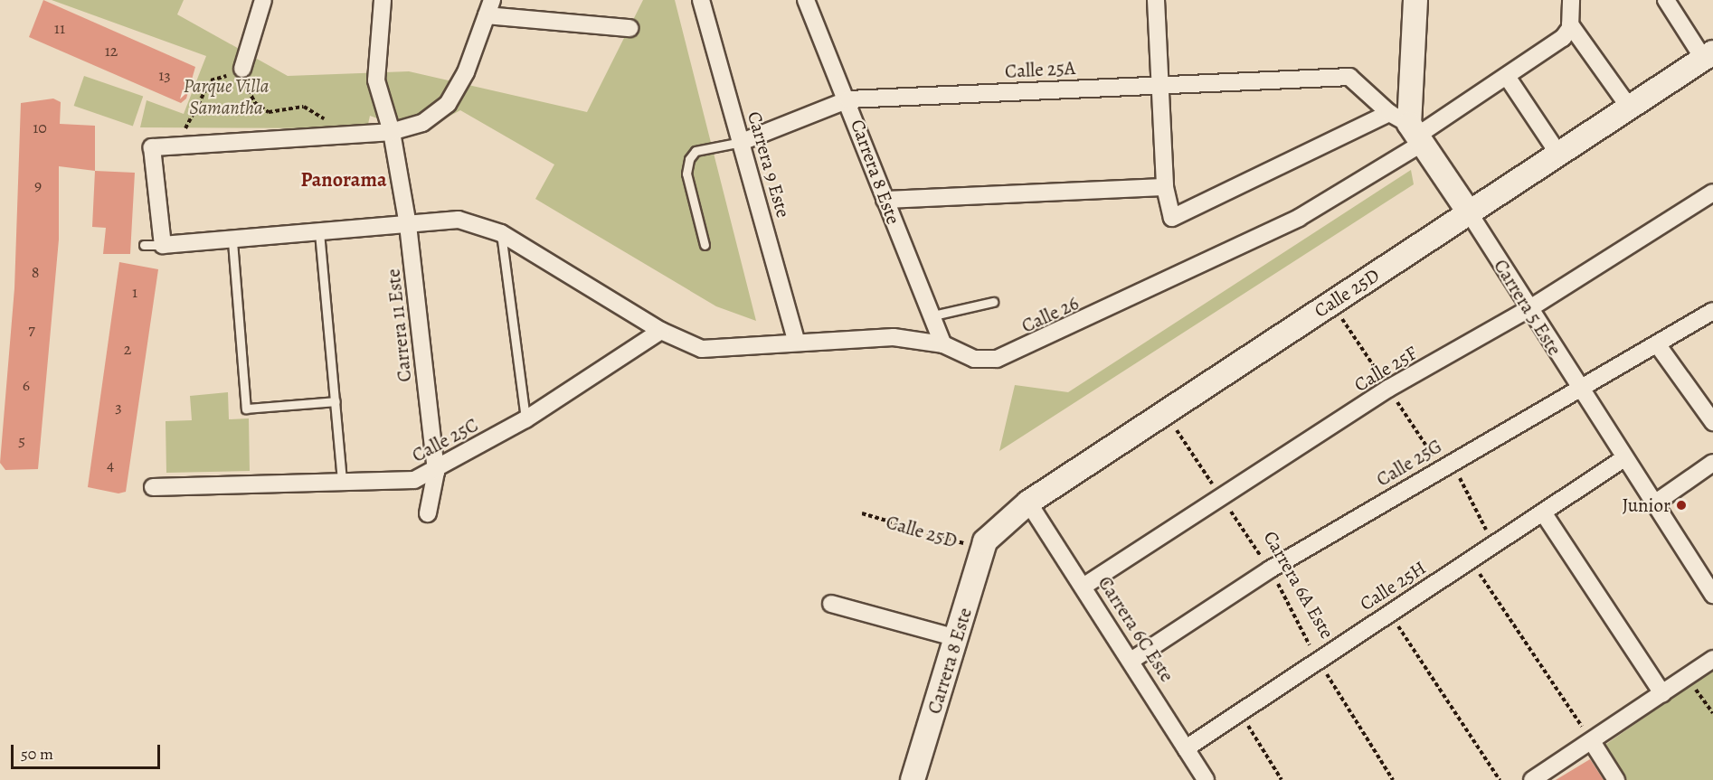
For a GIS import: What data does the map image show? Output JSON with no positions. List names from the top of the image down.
{
  "streets": {
    "main road": ["Carrera 8 Este", "Calle 25D", "Carrera 5 Este"],
    "street": [
      "Calle 25A",
      "Carrera 9 Este",
      "Calle 26",
      "Carrera 11 Este",
      "Calle 25F",
      "Calle 25C",
      "Calle 25G",
      "Calle 25H",
      "Carrera 6C Este"
    ],
    "path": ["Carrera 6A Este"]
  },
  "crossings": [
    ["Calle 25A", "Carrera 9 Este"],
    ["Calle 25A", "Carrera 8 Este"],
    ["Carrera 9 Este", "Calle 26"],
    ["Carrera 8 Este", "Calle 25D"],
    ["Carrera 8 Este", "Calle 26"],
    ["Calle 25D", "Carrera 5 Este"],
    ["Calle 25D", "Carrera 6A Este"],
    ["Calle 25D", "Carrera 6C Este"],
    ["Carrera 5 Este", "Calle 26"],
    ["Carrera 5 Este", "Calle 25F"],
    ["Carrera 5 Este", "Calle 25G"],
    ["Carrera 5 Este", "Calle 25H"],
    ["Calle 26", "Carrera 11 Este"],
    ["Calle 26", "Calle 25C"],
    ["Carrera 11 Este", "Calle 25C"],
    ["Calle 25F", "Carrera 6A Este"],
    ["Calle 25F", "Carrera 6C Este"],
    ["Calle 25G", "Carrera 6A Este"],
    ["Calle 25G", "Carrera 6C Este"],
    ["Carrera 6A Este", "Calle 25H"],
    ["Calle 25H", "Carrera 6C Este"]
  ],
  "districts": ["Panorama"],
  "parks": ["Parque Villa Samantha"],
  "places": ["Junior"],
  "house_numbers": [
    "11",
    "12",
    "13",
    "10",
    "9",
    "8",
    "1",
    "7",
    "2",
    "6",
    "3",
    "5",
    "4"
  ],
  "scale_bar": "50 m"
}
